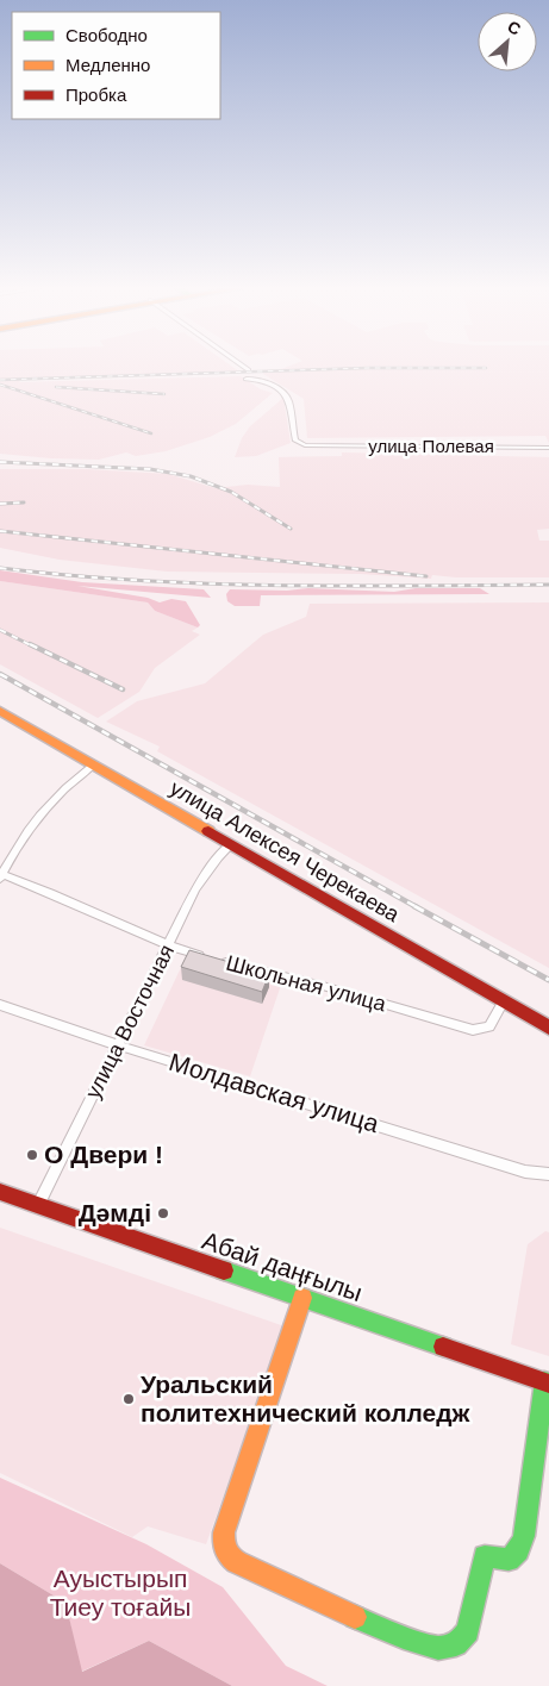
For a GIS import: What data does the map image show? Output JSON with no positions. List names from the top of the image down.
{
  "streets": {
    "street": [
      "улица Полевая",
      "улица Алексея Черекаева",
      "Школьная улица",
      "улица Восточная",
      "Молдавская улица",
      "Абай даңғылы"
    ]
  },
  "crossings": [
    ["улица Алексея Черекаева", "Школьная улица"],
    ["улица Алексея Черекаева", "улица Восточная"],
    ["Школьная улица", "улица Восточная"],
    ["улица Восточная", "Молдавская улица"],
    ["улица Восточная", "Абай даңғылы"]
  ],
  "parks": ["Ауыстырып Тиеу тоғайы"],
  "places": ["О Двери !", "Дəмді", "Уральский политехнический колледж"],
  "legend": ["Свободно", "Медленно", "Пробка"],
  "north": "top right"
}
